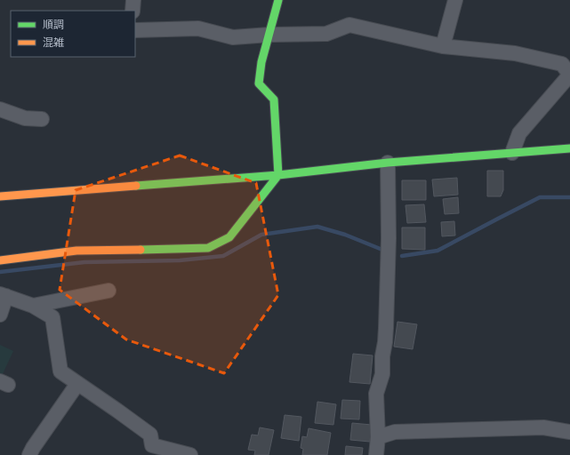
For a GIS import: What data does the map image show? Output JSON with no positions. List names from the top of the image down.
{
  "legend": ["順調", "混雑"]
}
